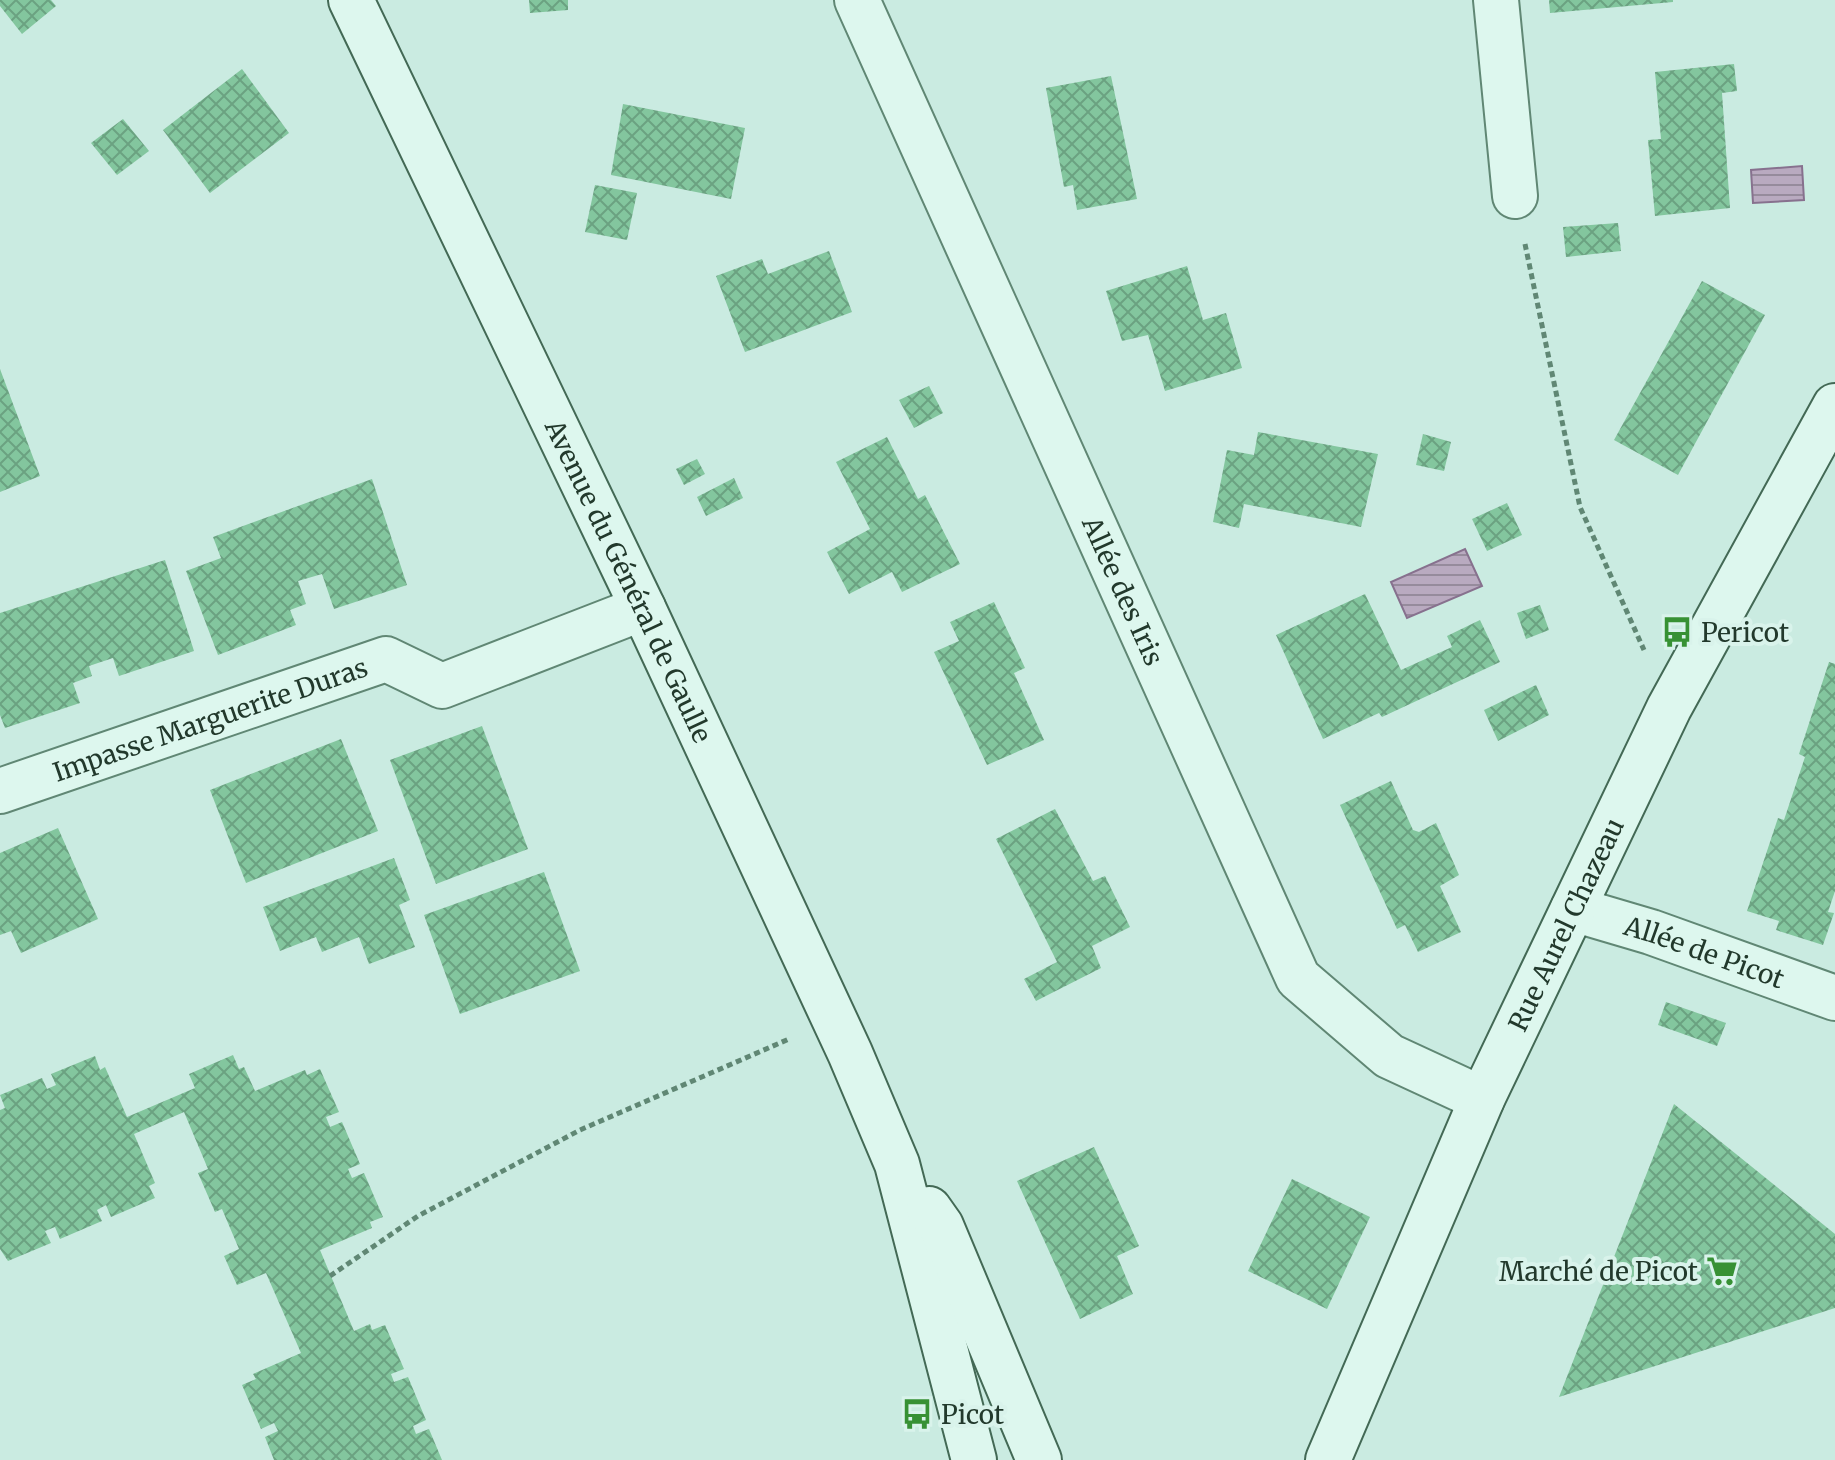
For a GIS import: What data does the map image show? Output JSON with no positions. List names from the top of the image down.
{
  "streets": {
    "street": [
      "Avenue du Général de Gaulle",
      "Allée des Iris",
      "Impasse Marguerite Duras",
      "Rue Aurel Chazeau",
      "Allée de Picot"
    ]
  },
  "crossings": [
    ["Avenue du Général de Gaulle", "Impasse Marguerite Duras"],
    ["Allée des Iris", "Rue Aurel Chazeau"],
    ["Rue Aurel Chazeau", "Allée de Picot"]
  ],
  "places": {
    "bus stop": ["Pericot", "Picot"],
    "supermarket": ["Marché de Picot"]
  }
}
